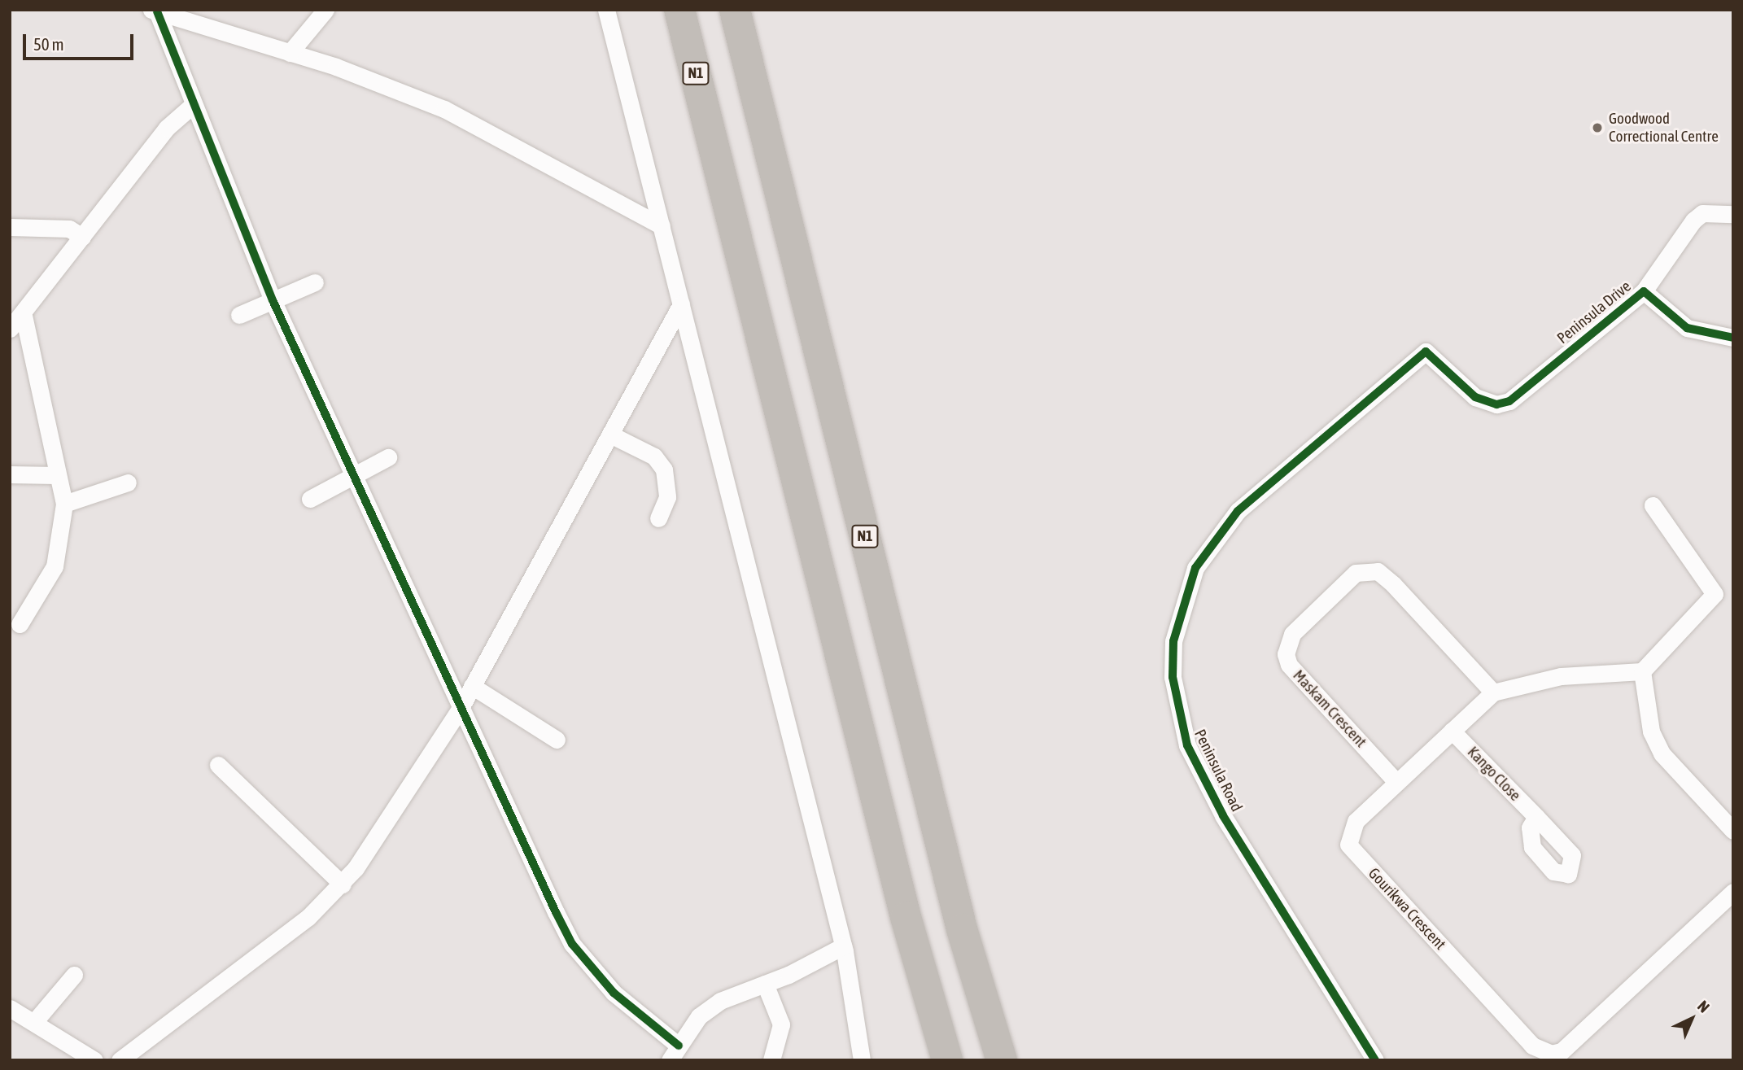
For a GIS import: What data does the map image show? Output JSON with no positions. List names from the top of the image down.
{
  "streets": {
    "highway": ["N1"],
    "street": [
      "Peninsula Drive",
      "Maskam Crescent",
      "Peninsula Road",
      "Kango Close",
      "Gourikwa Crescent"
    ]
  },
  "crossings": [
    ["Peninsula Drive", "Peninsula Road"],
    ["Maskam Crescent", "Gourikwa Crescent"],
    ["Kango Close", "Gourikwa Crescent"]
  ],
  "places": ["Goodwood Correctional Centre"],
  "scale_bar": "50 m",
  "north": "top right"
}
